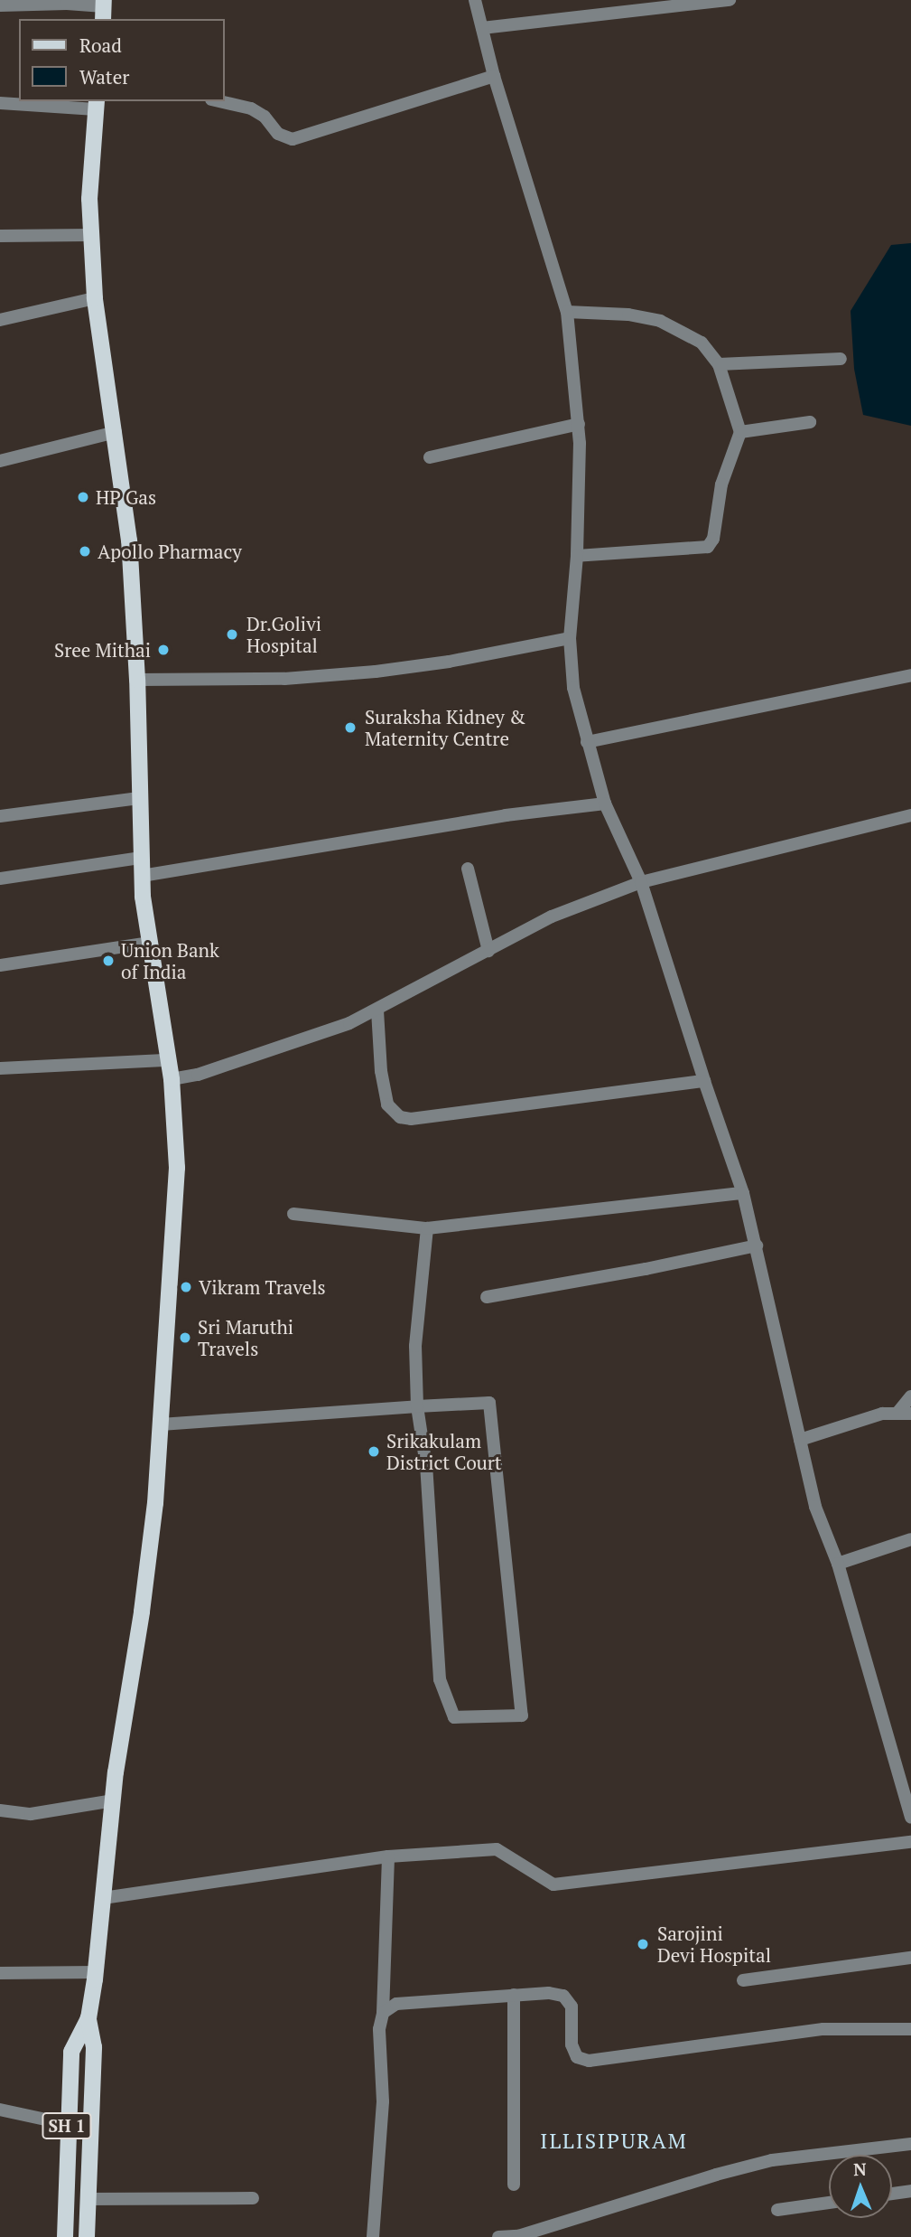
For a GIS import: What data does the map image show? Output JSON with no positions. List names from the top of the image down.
{
  "streets": {
    "main road": ["SH 1"]
  },
  "districts": ["ILLISIPURAM"],
  "places": [
    "HP Gas",
    "Apollo Pharmacy",
    "Dr.Golivi Hospital",
    "Sree Mithai",
    "Suraksha Kidney & Maternity Centre",
    "Union Bank of India",
    "Vikram Travels",
    "Sri Maruthi Travels",
    "Srikakulam District Court",
    "Sarojini Devi Hospital"
  ],
  "legend": ["Road", "Water"],
  "north": "top"
}
